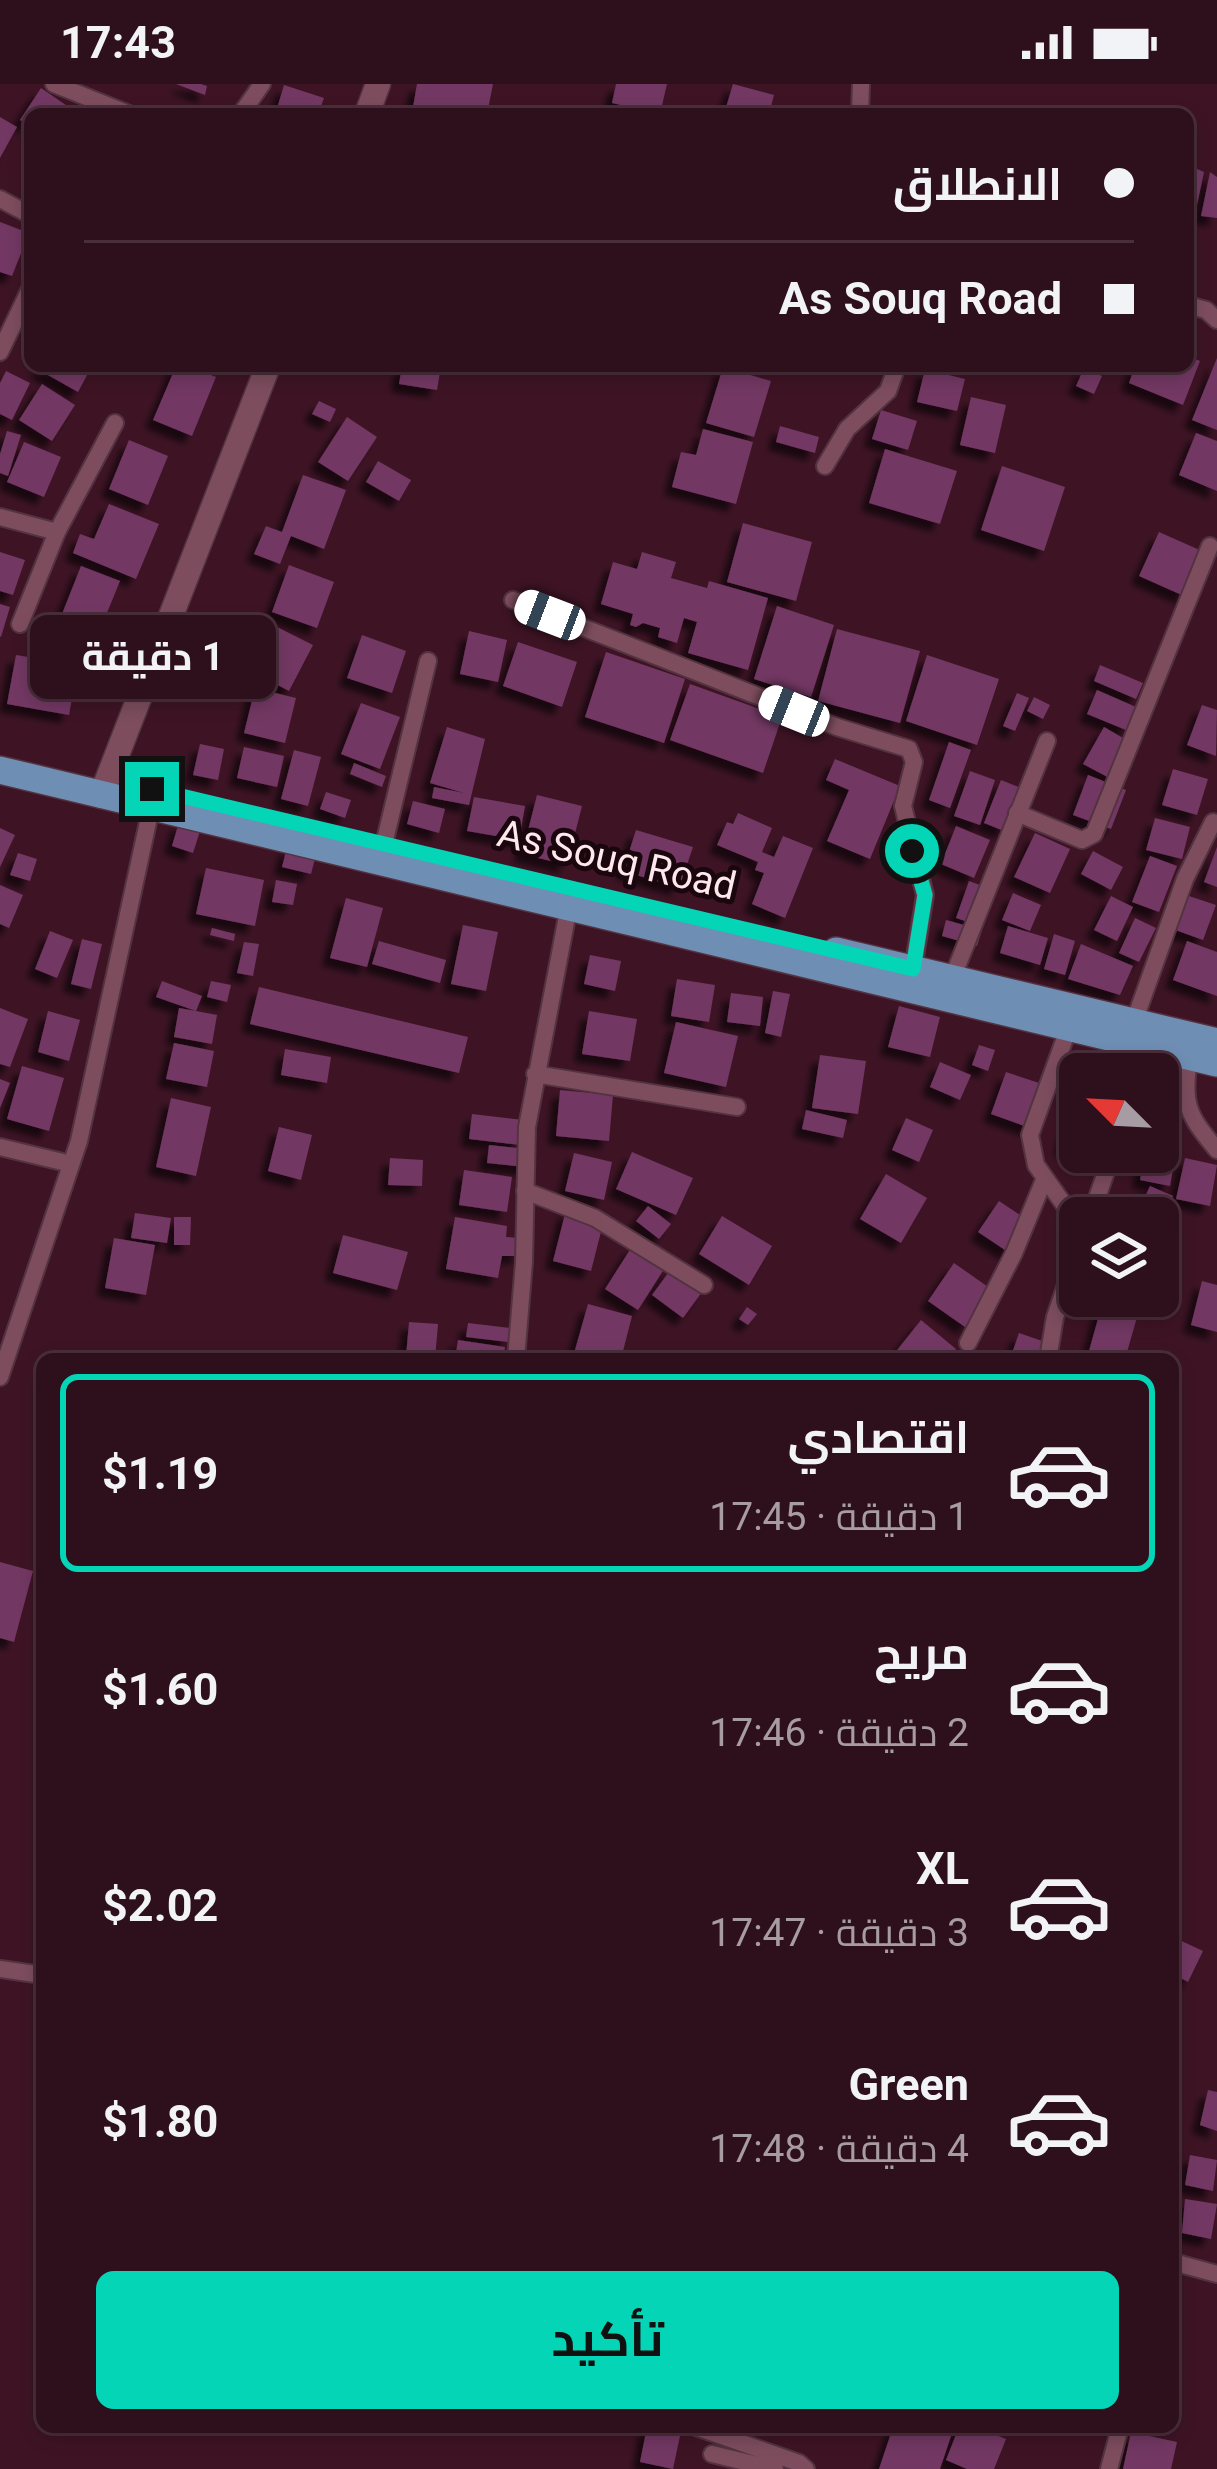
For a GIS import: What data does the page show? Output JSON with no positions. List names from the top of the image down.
{
  "streets": {
    "main road": ["As Souq Road"]
  },
  "north": "top left",
  "page": {
    "status": "17:43",
    "banner": ["الانطلاق", "As Souq Road"],
    "bubble": "1 دقيقة",
    "list": [
      {
        "name": "اقتصادي",
        "note": "1 دقيقة · 17:45",
        "value": "$1.19"
      },
      {
        "name": "مريح",
        "note": "2 دقيقة · 17:46",
        "value": "$1.60"
      },
      {
        "name": "XL",
        "note": "3 دقيقة · 17:47",
        "value": "$2.02"
      },
      {
        "name": "Green",
        "note": "4 دقيقة · 17:48",
        "value": "$1.80"
      }
    ],
    "buttons": "تأكيد"
  }
}
